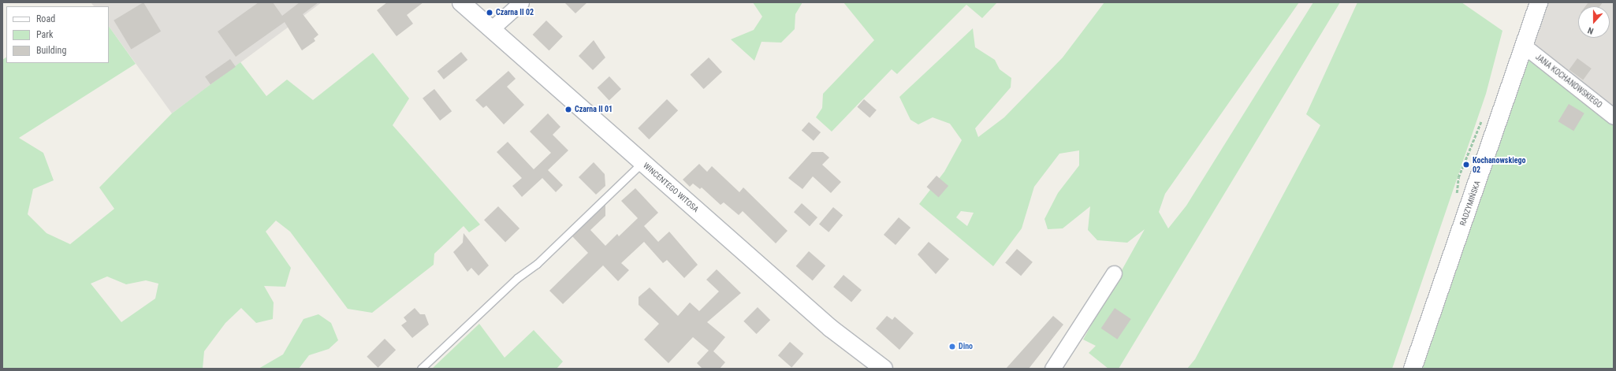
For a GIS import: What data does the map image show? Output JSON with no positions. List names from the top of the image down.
{
  "streets": {
    "main road": ["WINCENTEGO WITOSA", "RADZYMIŃSKA"],
    "street": ["JANA KOCHANOWSKIEGO"]
  },
  "crossings": [
    ["JANA KOCHANOWSKIEGO", "RADZYMIŃSKA"]
  ],
  "places": [
    "Czarna II 02",
    "Czarna II 01",
    "Kochanowskiego 02",
    "Dino"
  ],
  "legend": ["Road", "Park", "Building"],
  "north": "bottom"
}
